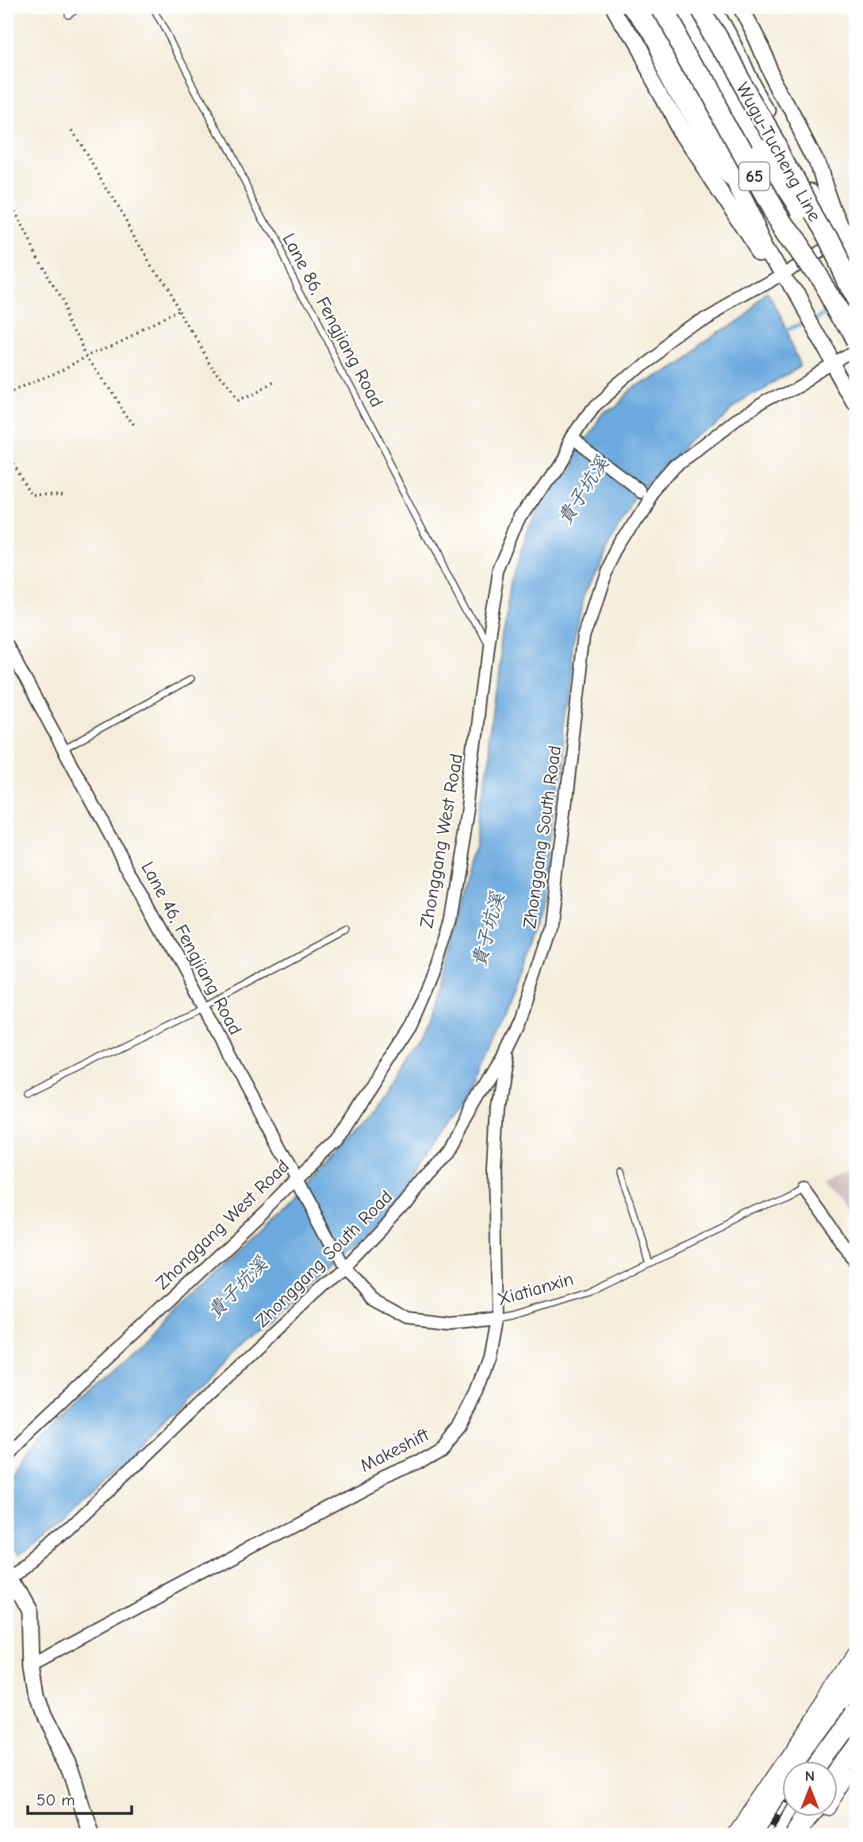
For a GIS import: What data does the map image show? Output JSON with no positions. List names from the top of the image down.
{
  "streets": {
    "highway": ["Wugu-Tucheng Line", "65"],
    "street": [
      "Zhonggang South Road",
      "Zhonggang West Road",
      "Lane 46, Fengjiang Road",
      "Xiatianxin",
      "Makeshift"
    ],
    "lane": ["Lane 86, Fengjiang Road"]
  },
  "crossings": [
    ["Lane 86, Fengjiang Road", "Zhonggang West Road"],
    ["Zhonggang South Road", "Lane 46, Fengjiang Road"],
    ["Zhonggang South Road", "Xiatianxin"],
    ["Zhonggang South Road", "Makeshift"],
    ["Zhonggang West Road", "Lane 46, Fengjiang Road"],
    ["Lane 46, Fengjiang Road", "Xiatianxin"],
    ["Xiatianxin", "Makeshift"]
  ],
  "water": ["貴子坑溪"],
  "scale_bar": "50 m",
  "north": "top"
}
